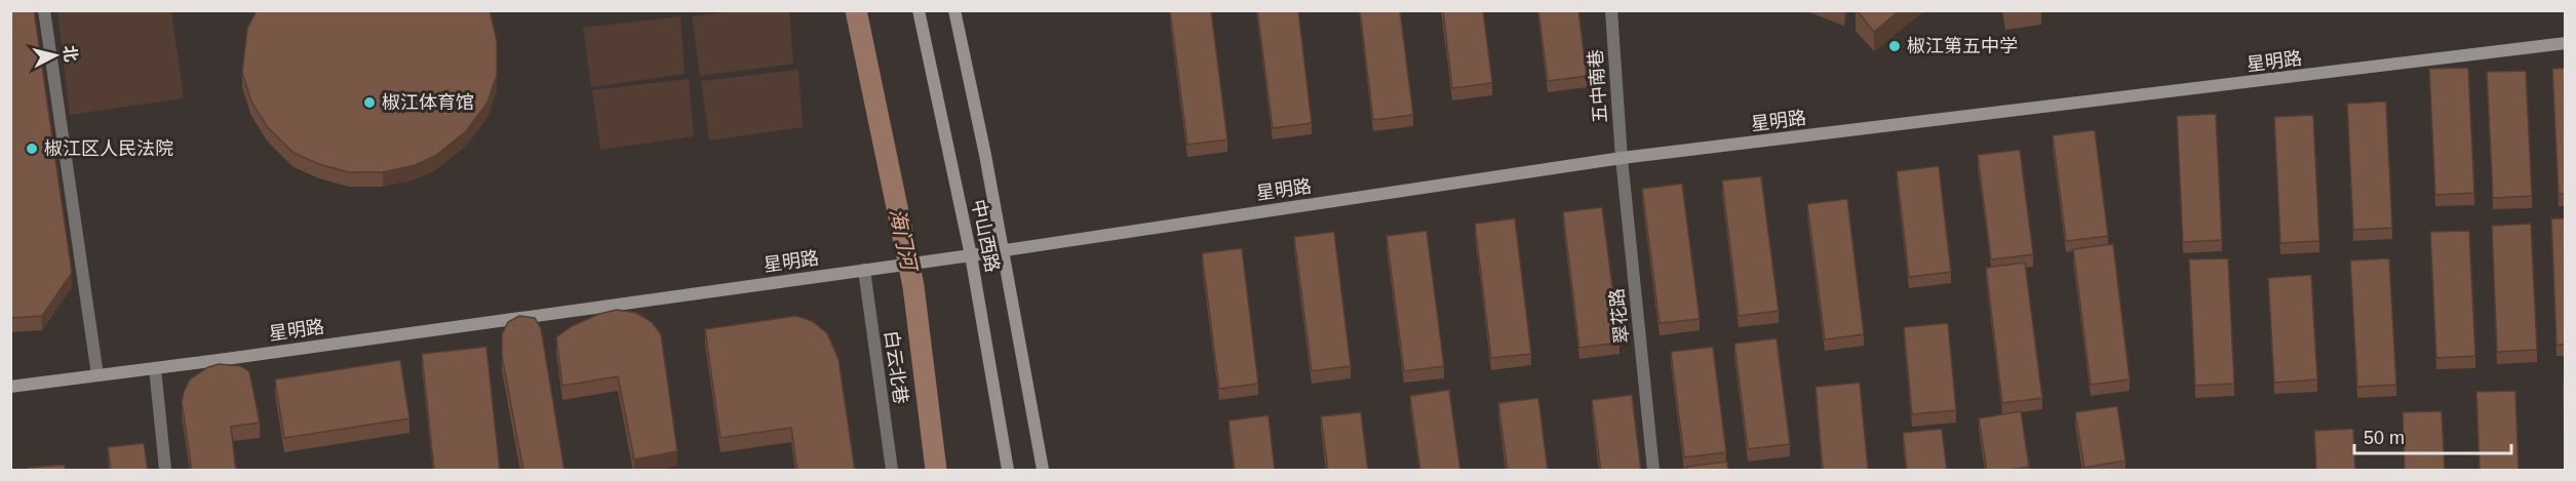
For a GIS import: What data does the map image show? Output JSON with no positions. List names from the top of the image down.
{
  "streets": {
    "street": [
      "星明路",
      "五中南巷",
      "中山西路",
      "翠花路",
      "白云北巷"
    ]
  },
  "crossings": [
    ["星明路", "五中南巷"],
    ["星明路", "中山西路"],
    ["星明路", "翠花路"],
    ["星明路", "白云北巷"],
    ["五中南巷", "翠花路"]
  ],
  "water": ["海门河"],
  "places": ["椒江第五中学", "椒江体育馆", "椒江区人民法院"],
  "scale_bar": "50 m",
  "north": "right"
}
